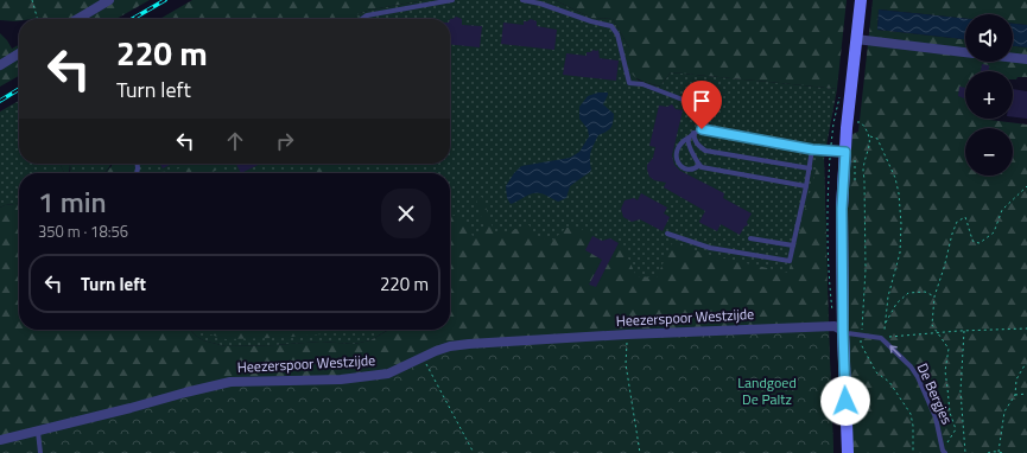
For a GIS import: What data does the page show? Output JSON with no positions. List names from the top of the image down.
{
  "streets": {
    "street": ["Heezerspoor Westzijde"],
    "lane": ["De Bergjes"]
  },
  "one_way": ["De Bergjes"],
  "parks": ["Landgoed De Paltz"],
  "page": {
    "map_buttons": ["+", "−"],
    "turn": ["220 m", "Turn left"],
    "heading": ["1 min", "350 m · 18:56"],
    "list": [
      {
        "name": "Turn left",
        "value": "220 m"
      }
    ]
  }
}
